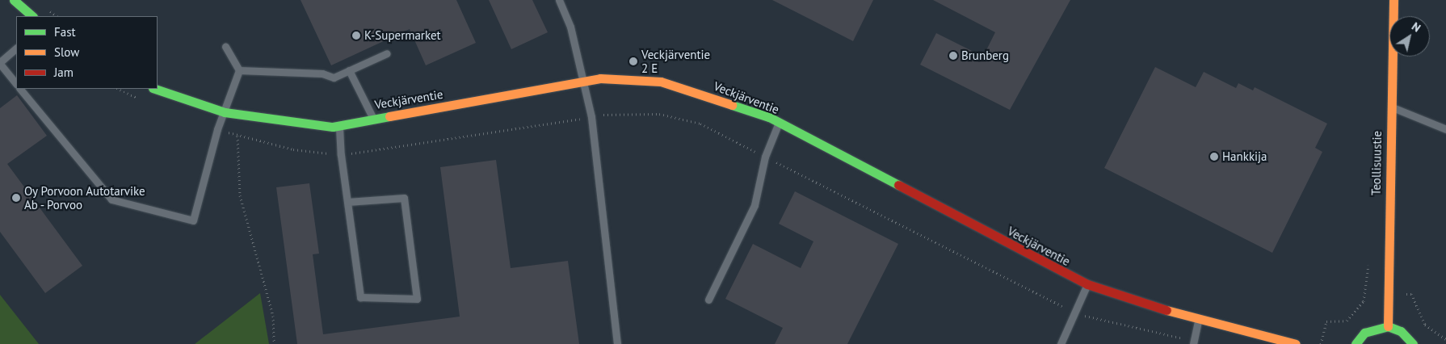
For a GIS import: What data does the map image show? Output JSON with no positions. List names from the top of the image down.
{
  "streets": {
    "main road": ["Veckjärventie", "Teollisuustie"]
  },
  "places": [
    "K-Supermarket",
    "Brunberg",
    "Veckjärventie 2 E",
    "Hankkija",
    "Oy Porvoon Autotarvike Ab - Porvoo"
  ],
  "legend": ["Fast", "Slow", "Jam"],
  "north": "top right"
}
